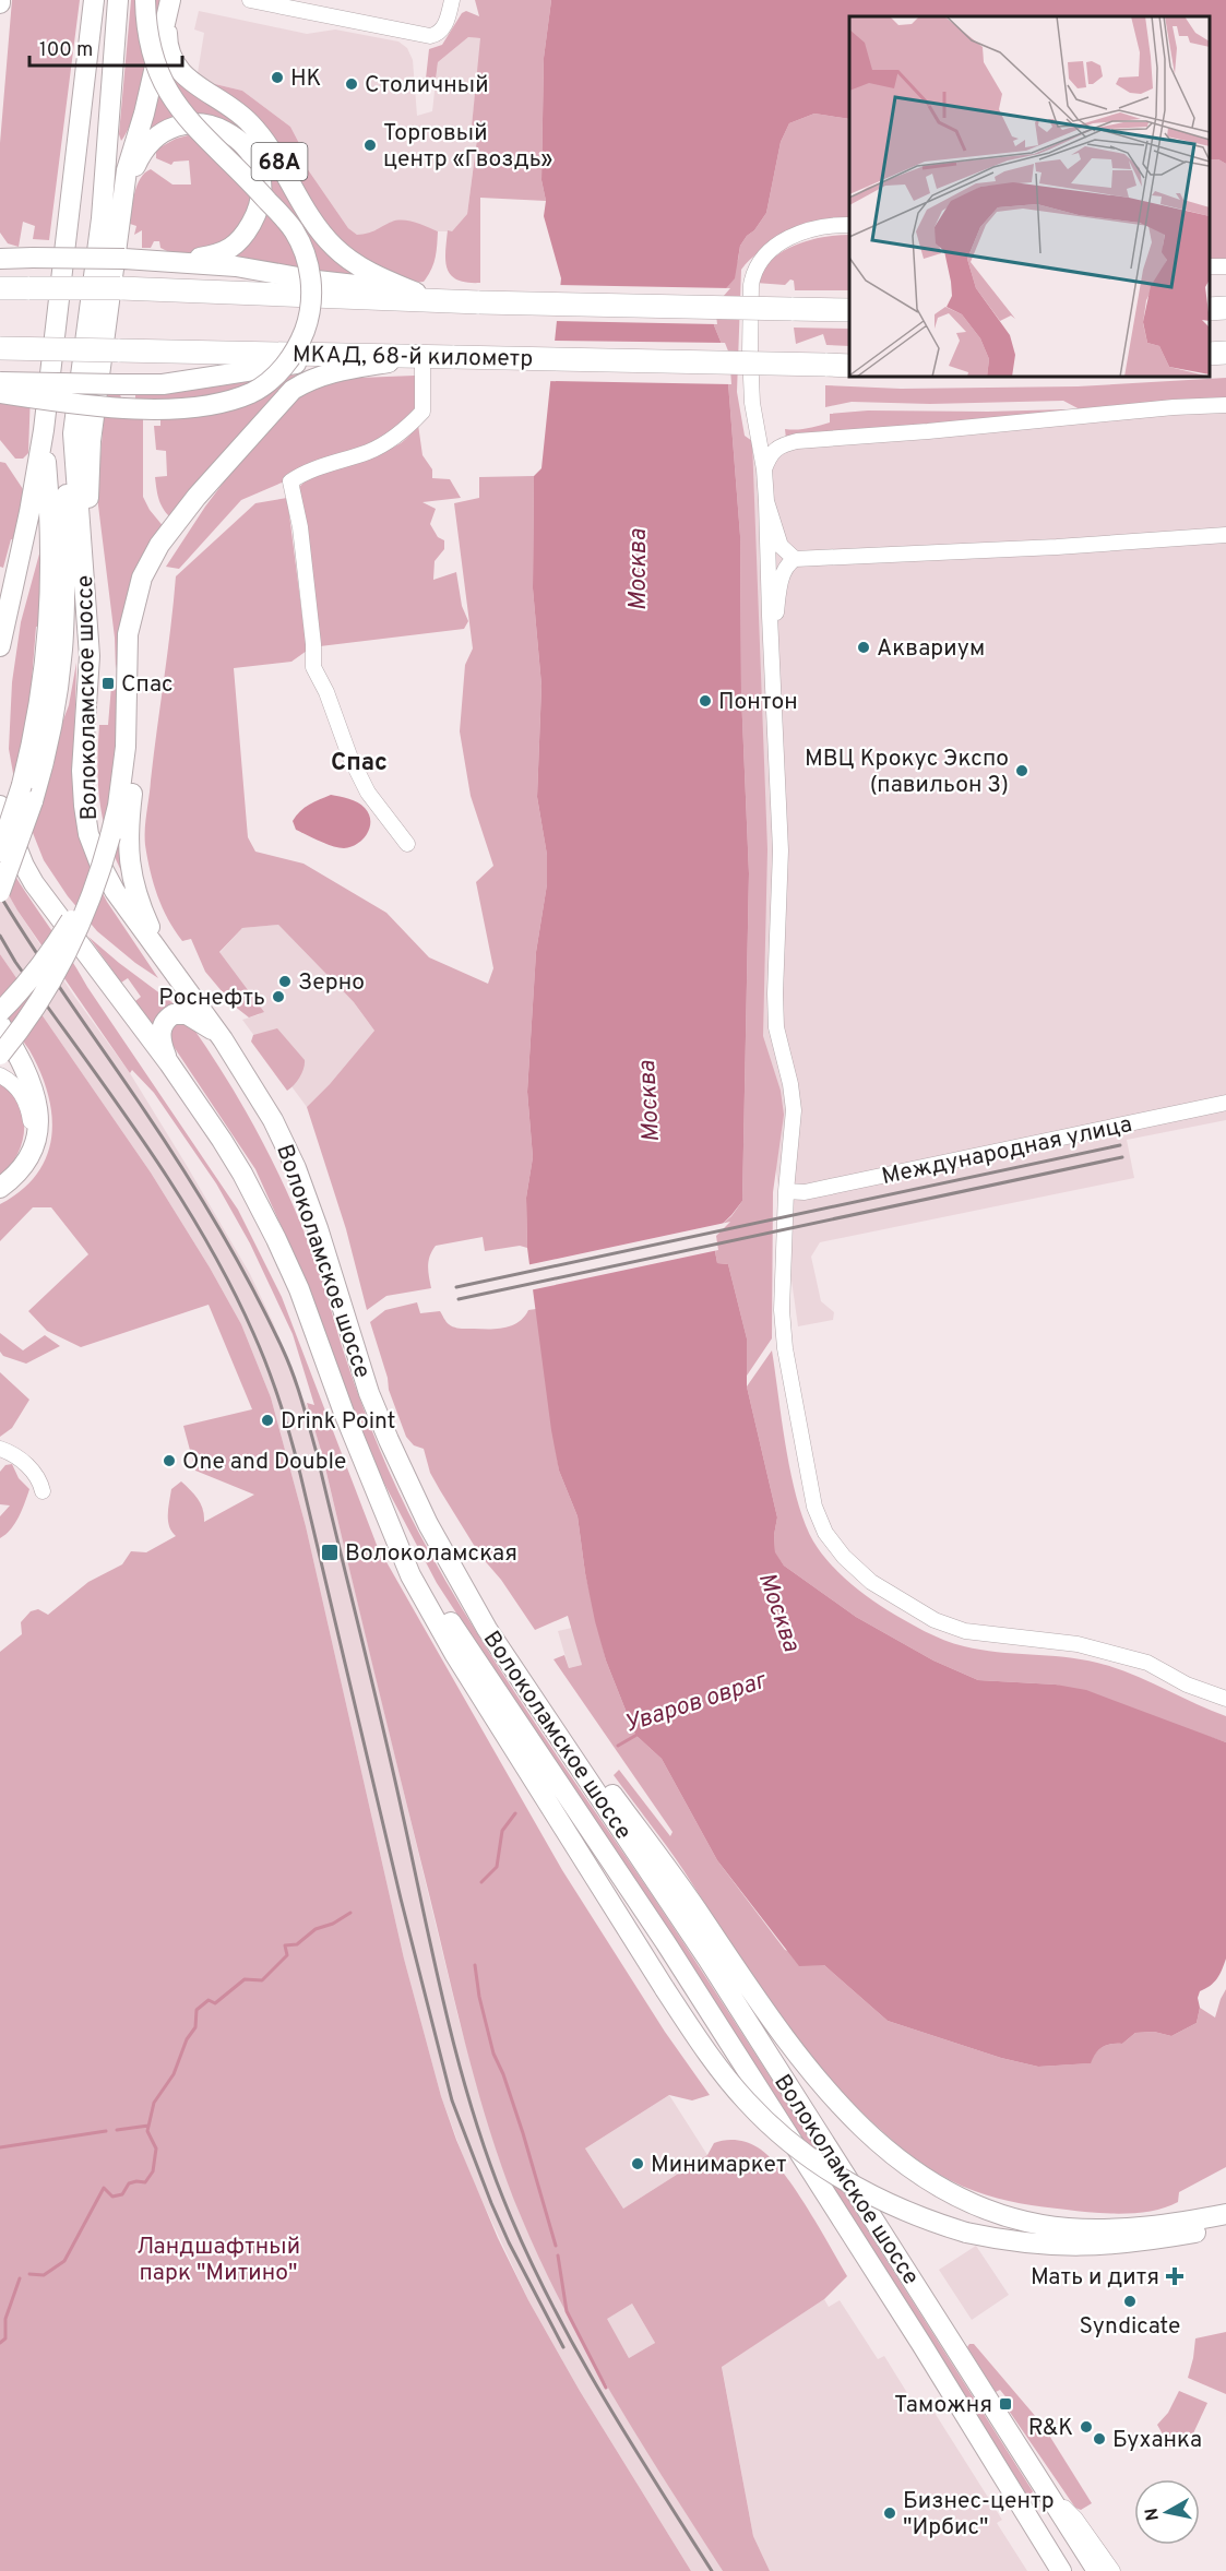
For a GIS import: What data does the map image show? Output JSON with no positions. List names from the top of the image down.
{
  "streets": {
    "highway": ["МКАД, 68-й километр"],
    "main road": ["68A", "Волоколамское шоссе"],
    "street": ["Международная улица"]
  },
  "districts": ["Спас"],
  "water": ["Москва", "Уваров овраг"],
  "parks": ["Ландшафтный парк \"Митино\""],
  "places": {
    "other": [
      "НК",
      "Столичный",
      "Торговый центр «Гвоздь»",
      "Аквариум",
      "Понтон",
      "МВЦ Крокус Экспо (павильон 3)",
      "Зерно",
      "Роснефть",
      "Drink Point",
      "One and Double",
      "Минимаркет",
      "Syndicate",
      "R&K",
      "Буханка",
      "Бизнес-центр \"Ирбис\""
    ],
    "transit": ["Спас", "Волоколамская", "Таможня"],
    "health": ["Мать и дитя"]
  },
  "scale_bar": "100 m",
  "north": "left"
}
